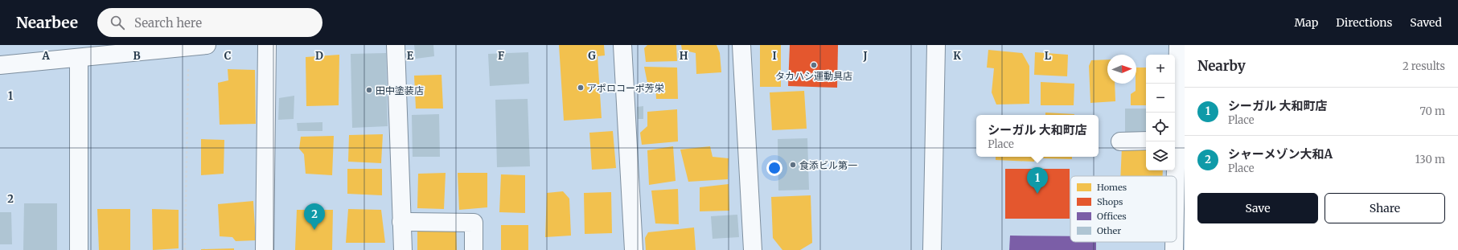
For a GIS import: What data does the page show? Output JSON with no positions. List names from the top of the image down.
{
  "places": [
    "タカハシ運動具店",
    "アポロコーポ芳栄",
    "田中塗装店",
    "食添ビル第一"
  ],
  "legend": [
    "Homes",
    "Shops",
    "Offices",
    "Other"
  ],
  "north": "right",
  "page": {
    "header": "Nearbee",
    "search": "Search here",
    "nav": ["Map", "Directions", "Saved"],
    "heading": ["Nearby", "2 results"],
    "map_buttons": ["+", "−"],
    "list": [
      {
        "mark": "1",
        "name": "シーガル 大和町店",
        "note": "Place",
        "value": "70 m"
      },
      {
        "mark": "2",
        "name": "シャーメゾン大和A",
        "note": "Place",
        "value": "130 m"
      }
    ],
    "popup": ["シーガル 大和町店", "Place"],
    "pins": ["1", "2"],
    "buttons": ["Save", "Share"]
  },
  "grid": {
    "columns": [
      "A",
      "B",
      "C",
      "D",
      "E",
      "F",
      "G",
      "H",
      "I",
      "J",
      "K",
      "L"
    ],
    "rows": ["1", "2"]
  }
}
